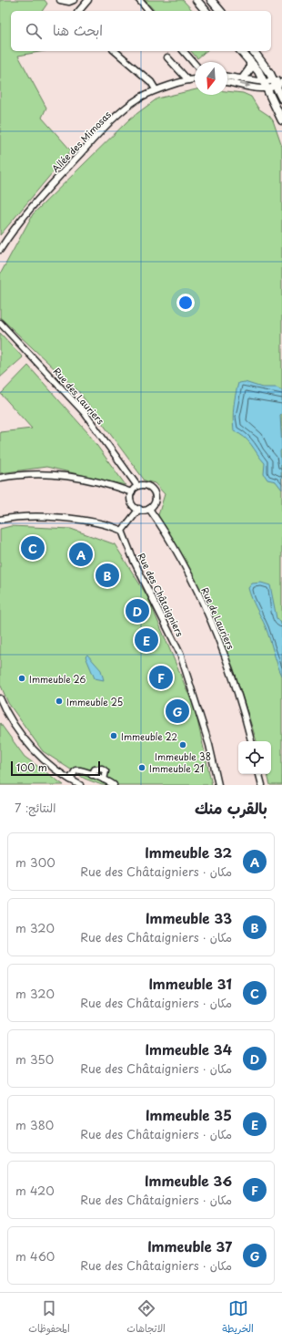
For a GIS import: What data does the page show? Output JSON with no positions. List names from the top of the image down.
{
  "streets": {
    "street": [
      "Allée des Mimosas",
      "Rue des Lauriers",
      "Rue des Châtaigniers",
      "Rue de Lauriers"
    ]
  },
  "crossings": [
    ["Rue des Lauriers", "Rue de Lauriers"]
  ],
  "places": [
    "Immeuble 26",
    "Immeuble 25",
    "Immeuble 22",
    "Immeuble 38",
    "Immeuble 21"
  ],
  "scale_bar": "100 m",
  "north": "bottom",
  "page": {
    "search": "ابحث هنا",
    "pins": [
      "C",
      "A",
      "B",
      "D",
      "E",
      "F",
      "G"
    ],
    "scale": "100 m",
    "heading": ["بالقرب منك", "النتائج: 7"],
    "list": [
      {
        "mark": "A",
        "name": "Immeuble 32",
        "note": "مكان · Rue des Châtaigniers",
        "value": "300 m"
      },
      {
        "mark": "B",
        "name": "Immeuble 33",
        "note": "مكان · Rue des Châtaigniers",
        "value": "320 m"
      },
      {
        "mark": "C",
        "name": "Immeuble 31",
        "note": "مكان · Rue des Châtaigniers",
        "value": "320 m"
      },
      {
        "mark": "D",
        "name": "Immeuble 34",
        "note": "مكان · Rue des Châtaigniers",
        "value": "350 m"
      },
      {
        "mark": "E",
        "name": "Immeuble 35",
        "note": "مكان · Rue des Châtaigniers",
        "value": "380 m"
      },
      {
        "mark": "F",
        "name": "Immeuble 36",
        "note": "مكان · Rue des Châtaigniers",
        "value": "420 m"
      },
      {
        "mark": "G",
        "name": "Immeuble 37",
        "note": "مكان · Rue des Châtaigniers",
        "value": "460 m"
      }
    ],
    "nav": ["الخريطة", "الاتجاهات", "المحفوظات"]
  }
}
